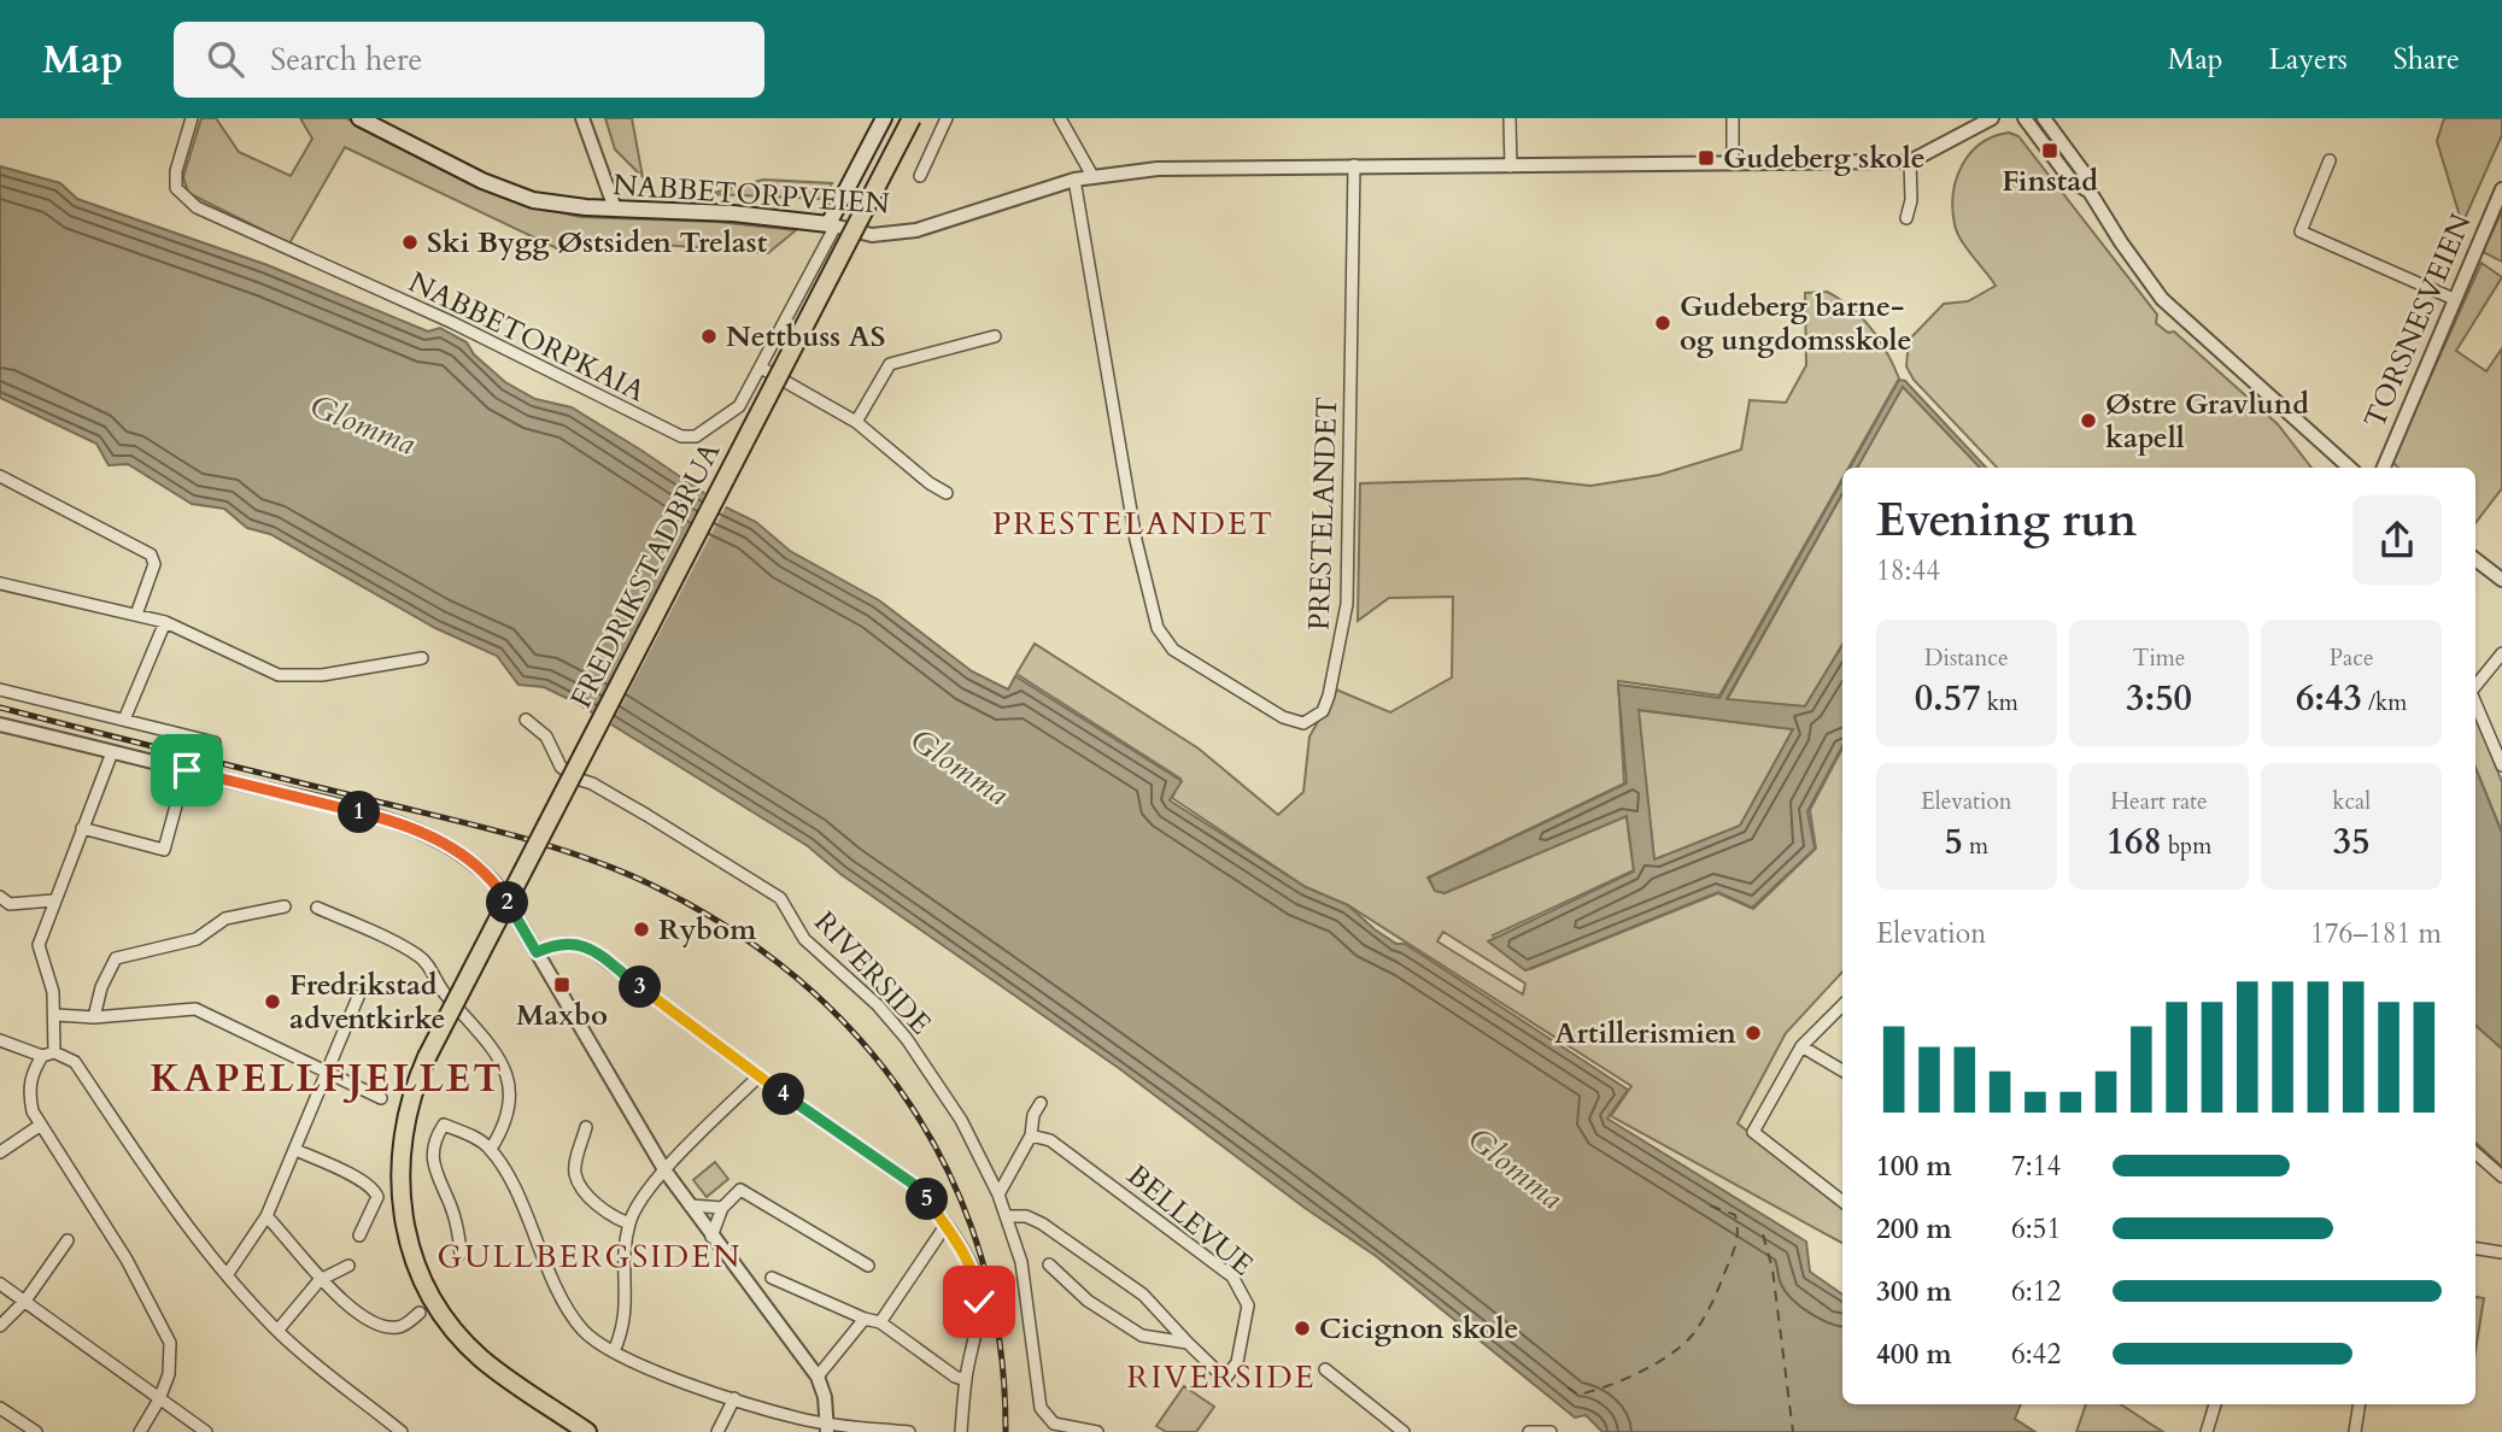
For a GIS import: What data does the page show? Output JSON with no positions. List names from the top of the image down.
{
  "streets": {
    "highway": ["FREDRIKSTADBRUA"],
    "main road": ["NABBETORPVEIEN"],
    "street": [
      "TORSNESVEIEN",
      "NABBETORPKAIA",
      "PRESTELANDET",
      "RIVERSIDE",
      "BELLEVUE"
    ]
  },
  "crossings": [
    ["NABBETORPVEIEN", "NABBETORPKAIA"],
    ["NABBETORPVEIEN", "PRESTELANDET"]
  ],
  "districts": [
    "PRESTELANDET",
    "KAPELLFJELLET",
    "GULLBERGSIDEN",
    "RIVERSIDE"
  ],
  "water": ["Glomma"],
  "places": {
    "transit": ["Finstad", "Gudeberg skole", "Maxbo"],
    "other": [
      "Ski Bygg Østsiden Trelast",
      "Gudeberg barne- og ungdomsskole",
      "Nettbuss AS",
      "Østre Gravlund kapell",
      "Rybom",
      "Fredrikstad adventkirke",
      "Artillerismien",
      "Cicignon skole"
    ]
  },
  "page": {
    "header": "Map",
    "search": "Search here",
    "nav": ["Map", "Layers", "Share"],
    "heading": ["Evening run", "18:44"],
    "stats": [
      ["Distance", "0.57 km"],
      ["Time", "3:50"],
      ["Pace", "6:43 /km"],
      ["Elevation", "5 m"],
      ["Heart rate", "168 bpm"],
      ["kcal", "35"]
    ],
    "pins": [
      "1",
      "2",
      "3",
      "4",
      "5"
    ],
    "chart": ["Elevation", "176–181 m"],
    "list": [
      {
        "name": "100 m",
        "note": "7:14"
      },
      {
        "name": "200 m",
        "note": "6:51"
      },
      {
        "name": "300 m",
        "note": "6:12"
      },
      {
        "name": "400 m",
        "note": "6:42"
      }
    ]
  }
}
